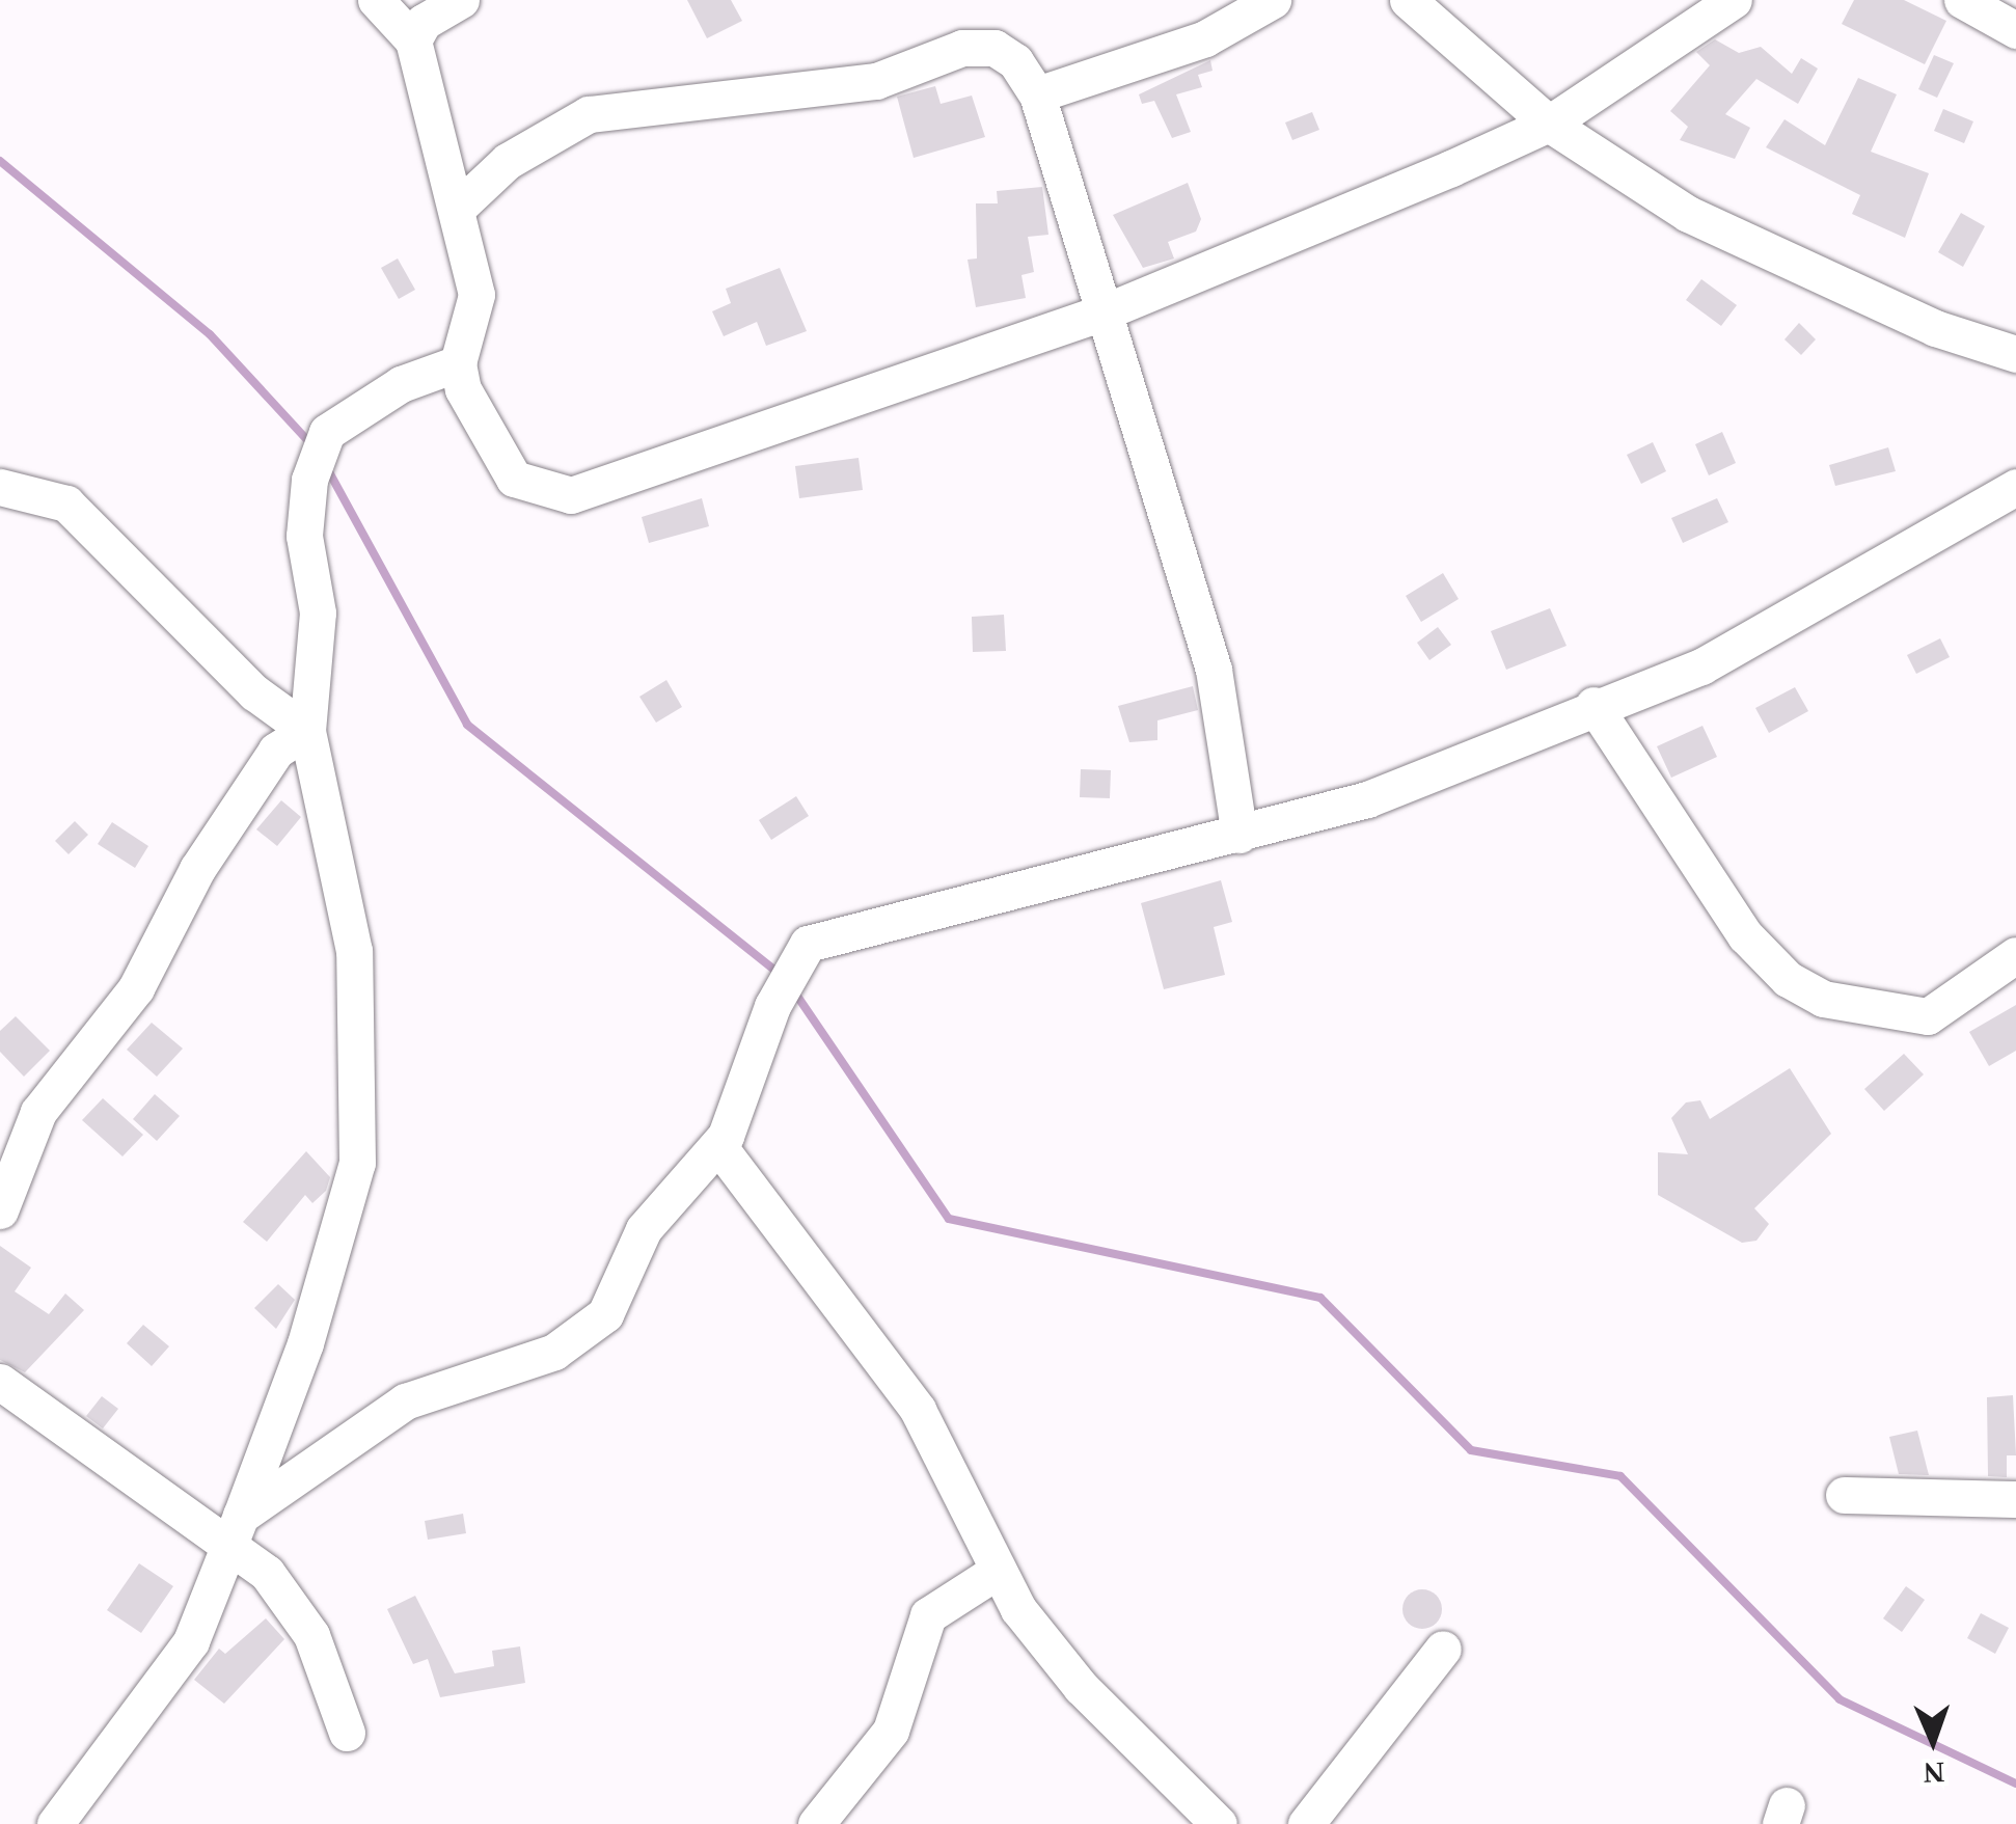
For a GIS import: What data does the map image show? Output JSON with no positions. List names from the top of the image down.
{
  "north": "bottom"
}
